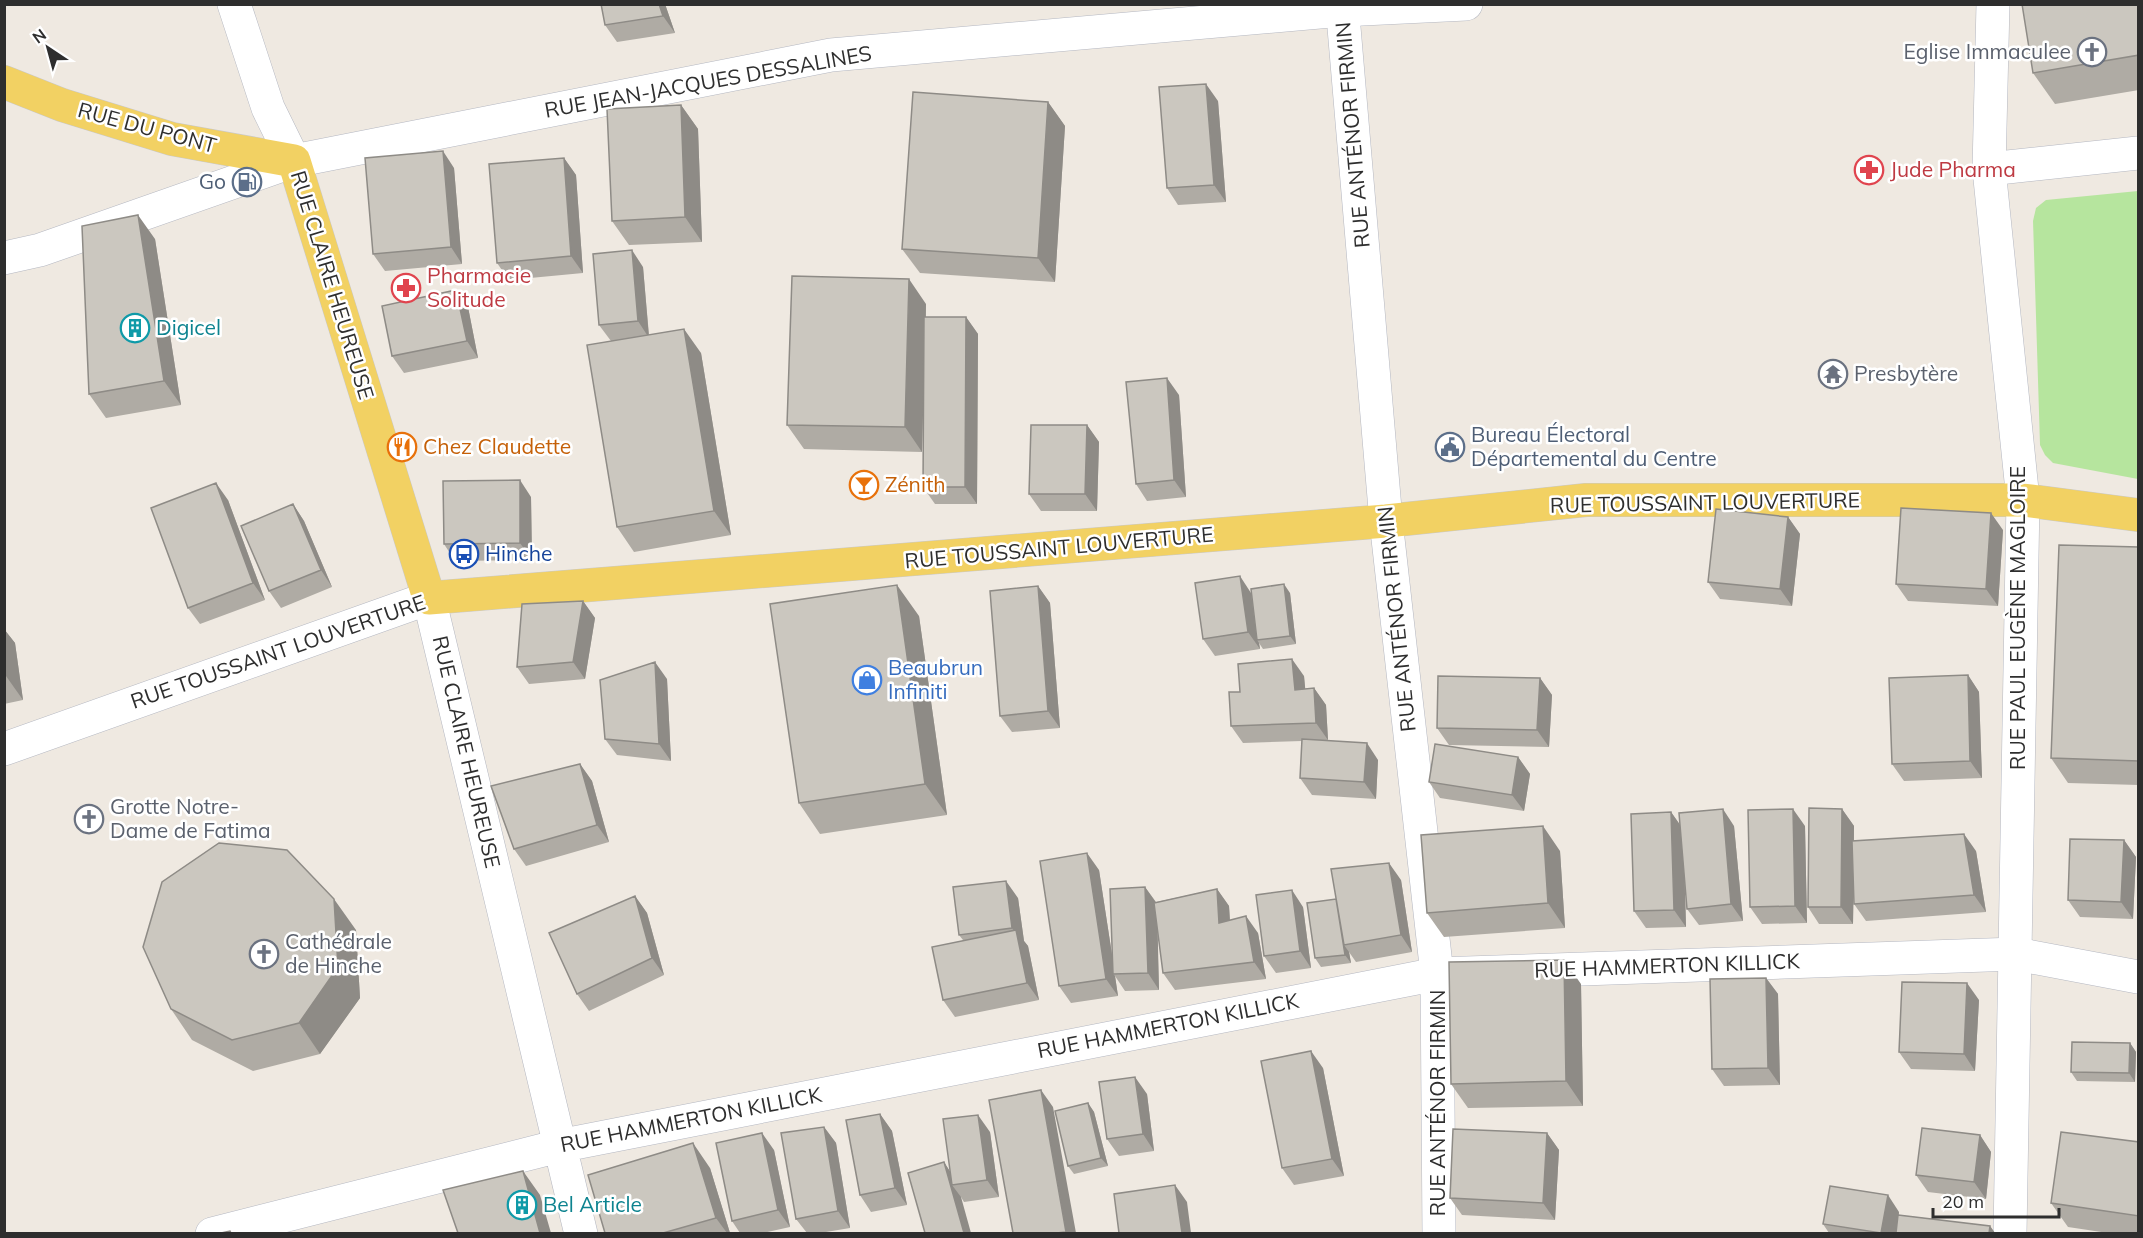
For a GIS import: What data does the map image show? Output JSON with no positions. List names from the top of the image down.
{
  "streets": {
    "main road": ["RUE DU PONT", "RUE CLAIRE HEUREUSE", "RUE TOUSSAINT LOUVERTURE"],
    "street": [
      "RUE JEAN-JACQUES DESSALINES",
      "RUE ANTÉNOR FIRMIN",
      "RUE PAUL EUGÈNE MAGLOIRE",
      "RUE HAMMERTON KILLICK"
    ]
  },
  "crossings": [
    ["RUE JEAN-JACQUES DESSALINES", "RUE DU PONT"],
    ["RUE JEAN-JACQUES DESSALINES", "RUE ANTÉNOR FIRMIN"],
    ["RUE JEAN-JACQUES DESSALINES", "RUE CLAIRE HEUREUSE"],
    ["RUE DU PONT", "RUE CLAIRE HEUREUSE"],
    ["RUE ANTÉNOR FIRMIN", "RUE TOUSSAINT LOUVERTURE"],
    ["RUE ANTÉNOR FIRMIN", "RUE HAMMERTON KILLICK"],
    ["RUE CLAIRE HEUREUSE", "RUE TOUSSAINT LOUVERTURE"],
    ["RUE CLAIRE HEUREUSE", "RUE HAMMERTON KILLICK"],
    ["RUE TOUSSAINT LOUVERTURE", "RUE PAUL EUGÈNE MAGLOIRE"],
    ["RUE PAUL EUGÈNE MAGLOIRE", "RUE HAMMERTON KILLICK"]
  ],
  "places": {
    "church": ["Eglise Immaculee", "Grotte Notre- Dame de Fatima", "Cathédrale de Hinche"],
    "pharmacy": ["Jude Pharma", "Pharmacie Solitude"],
    "fuel station": ["Go"],
    "building": ["Digicel", "Bel Article"],
    "temple": ["Presbytère"],
    "restaurant": ["Chez Claudette"],
    "public building": ["Bureau Électoral Départemental du Centre"],
    "bar": ["Zénith"],
    "bus stop": ["Hinche"],
    "shop": ["Beaubrun Infiniti"]
  },
  "scale_bar": "20 m",
  "north": "top left"
}
